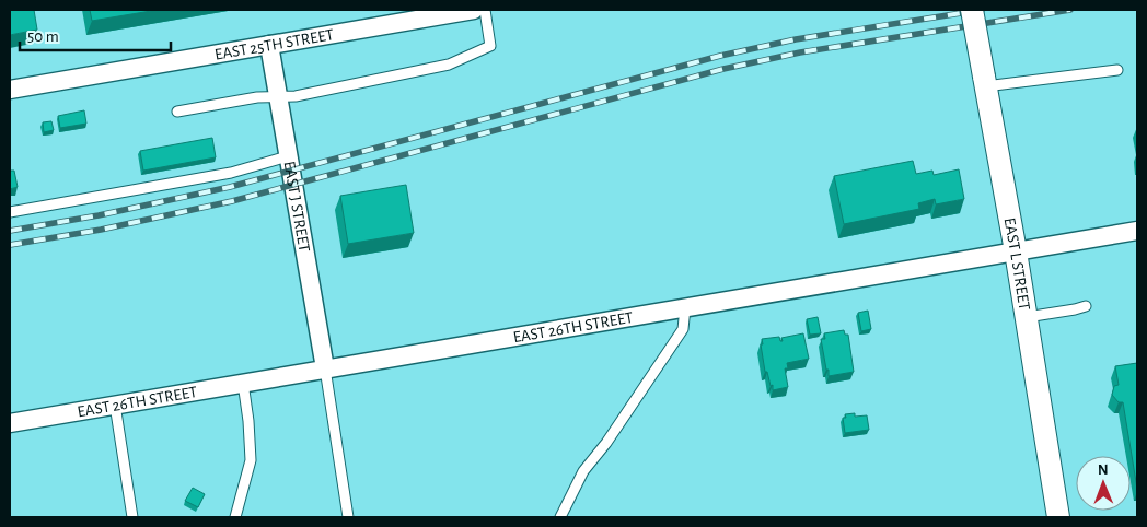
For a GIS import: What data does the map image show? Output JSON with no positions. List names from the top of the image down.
{
  "streets": {
    "street": [
      "EAST 25TH STREET",
      "EAST J STREET",
      "EAST L STREET",
      "EAST 26TH STREET"
    ]
  },
  "crossings": [
    ["EAST 25TH STREET", "EAST J STREET"],
    ["EAST J STREET", "EAST 26TH STREET"],
    ["EAST L STREET", "EAST 26TH STREET"]
  ],
  "scale_bar": "50 m",
  "north": "top"
}
